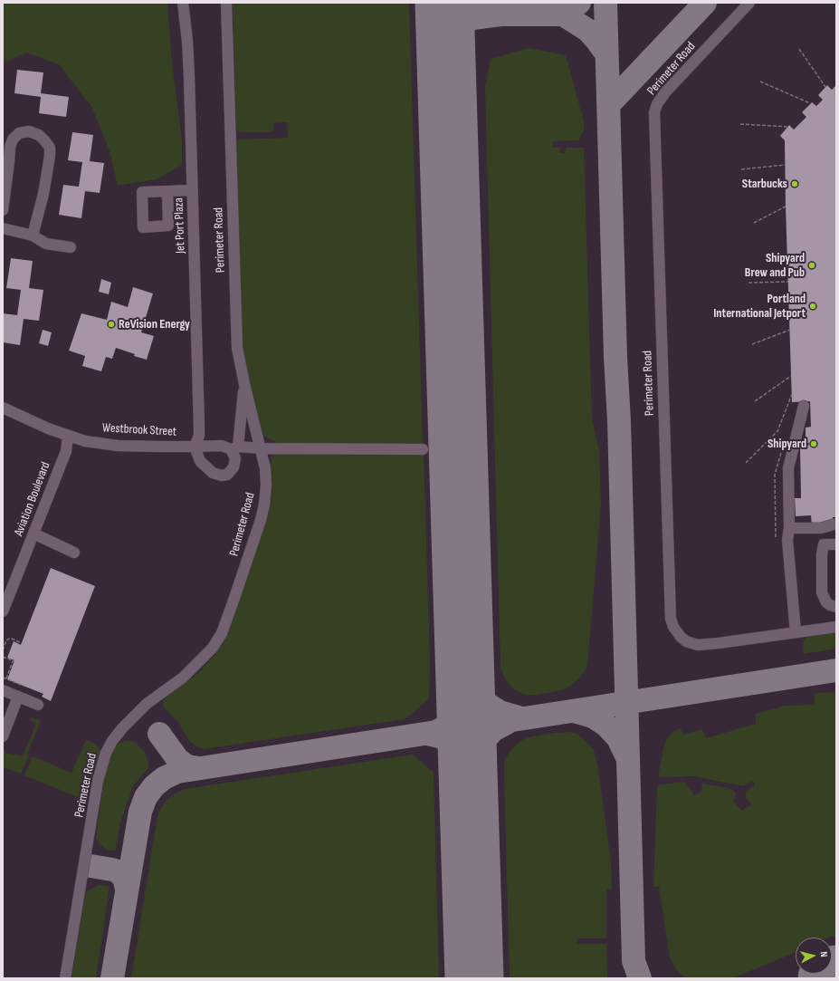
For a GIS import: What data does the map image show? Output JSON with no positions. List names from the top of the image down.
{
  "streets": {
    "street": [
      "Perimeter Road",
      "Jet Port Plaza",
      "Westbrook Street",
      "Aviation Boulevard"
    ]
  },
  "crossings": [
    ["Perimeter Road", "Westbrook Street"],
    ["Jet Port Plaza", "Westbrook Street"],
    ["Westbrook Street", "Aviation Boulevard"]
  ],
  "places": [
    "Starbucks",
    "Shipyard Brew and Pub",
    "Portland International Jetport",
    "ReVision Energy",
    "Shipyard"
  ],
  "north": "right"
}
